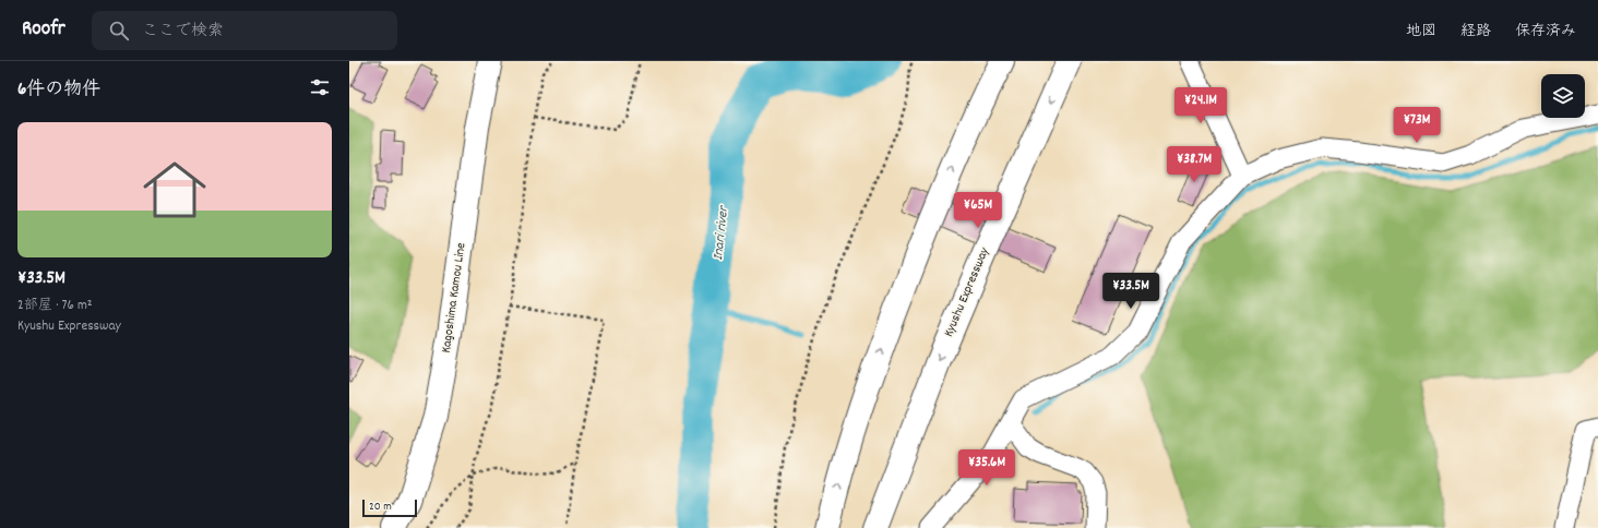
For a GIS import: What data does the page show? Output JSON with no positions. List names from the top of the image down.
{
  "streets": {
    "main road": ["Kyushu Expressway", "Kagoshima Kamou Line"]
  },
  "water": ["Inari river"],
  "scale_bar": "20 m",
  "page": {
    "header": "Roofr",
    "search": "ここで検索",
    "nav": ["地図", "経路", "保存済み"],
    "heading": "6件の物件",
    "price": [
      "¥24.1M",
      "¥73M",
      "¥38.7M",
      "¥65M",
      "¥33.5M",
      "¥35.6M"
    ],
    "list": [
      {
        "name": "¥33.5M",
        "note": "2部屋 · 76 m² · Kyushu Expressway"
      }
    ],
    "scale": "20 m"
  }
}
